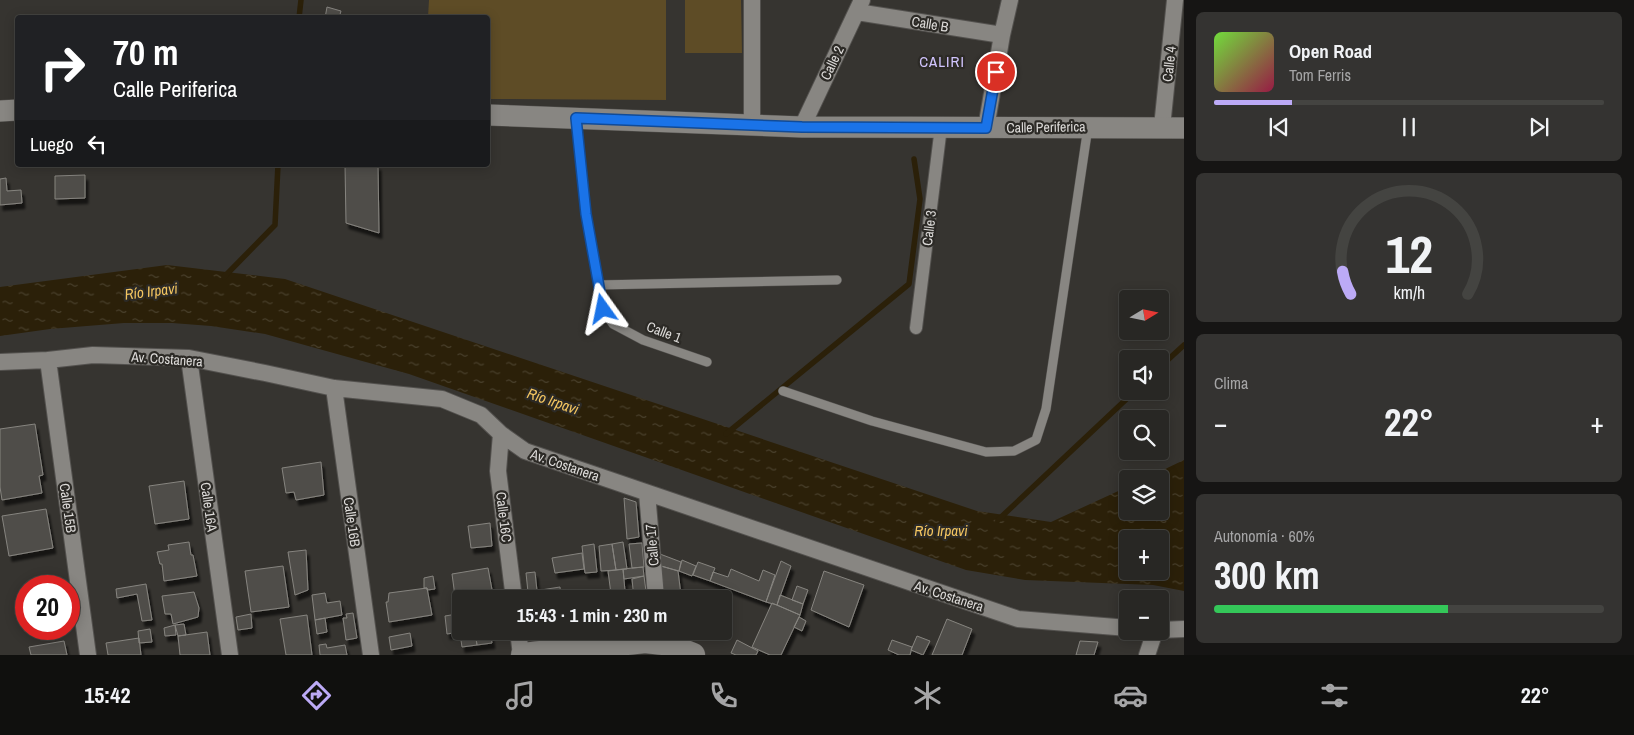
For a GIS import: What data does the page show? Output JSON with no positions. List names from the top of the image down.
{
  "streets": {
    "street": [
      "Calle B",
      "Calle 2",
      "Calle 4",
      "Calle Periferica",
      "Calle 3",
      "Av. Costanera",
      "Calle 16A",
      "Calle 15B",
      "Calle 16C",
      "Calle 16B",
      "Calle 17"
    ],
    "lane": ["Calle 1"]
  },
  "crossings": [
    ["Calle B", "Calle 2"],
    ["Calle 2", "Calle Periferica"],
    ["Calle 4", "Calle Periferica"],
    ["Calle Periferica", "Calle 3"],
    ["Calle Periferica", "Calle 1"],
    ["Av. Costanera", "Calle 16A"],
    ["Av. Costanera", "Calle 15B"],
    ["Av. Costanera", "Calle 16C"],
    ["Av. Costanera", "Calle 16B"],
    ["Av. Costanera", "Calle 17"]
  ],
  "districts": ["CALIRI"],
  "water": ["Río Irpavi"],
  "north": "right",
  "page": {
    "turn": ["70 m", "Calle Periferica"],
    "song": ["Open Road", "Tom Ferris"],
    "then": "Luego",
    "map_buttons": ["+", "−"],
    "tile": [
      "Clima",
      ["Autonomía · 60%", "300 km"]
    ],
    "heat": ["−", "22°", "+"],
    "limit": "20",
    "trip": "15:43 · 1 min · 230 m",
    "tabs": ["15:42", "22°"],
    "gauge": ["12", "km/h"]
  }
}
